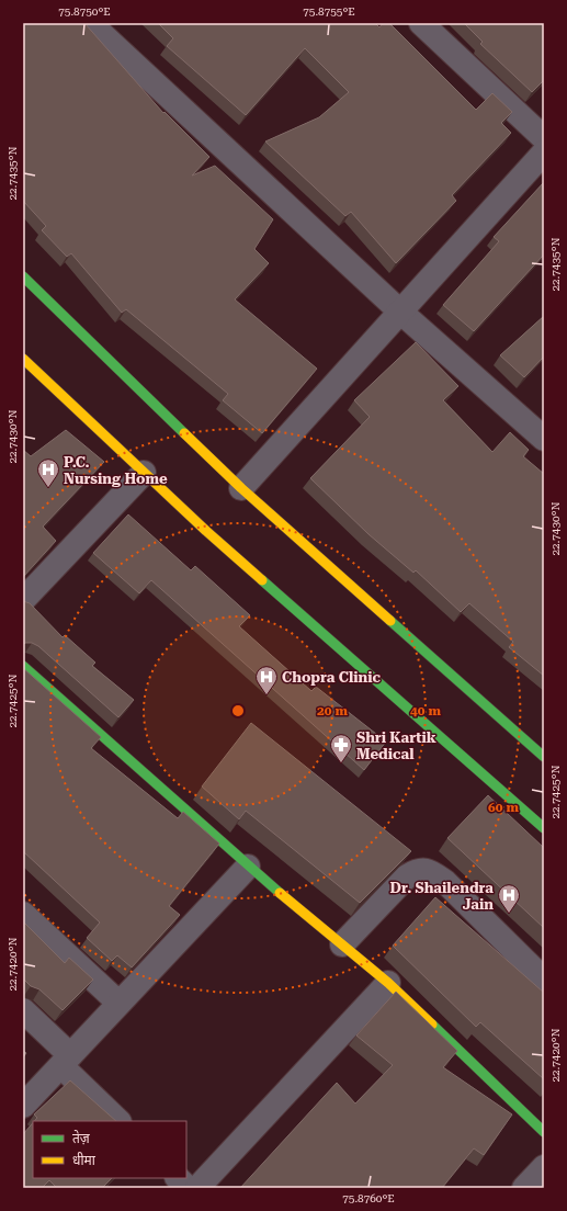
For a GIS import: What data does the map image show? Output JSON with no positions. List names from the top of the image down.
{
  "places": {
    "hospital": ["P.C. Nursing Home", "Chopra Clinic", "Dr. Shailendra Jain"],
    "pharmacy": ["Shri Kartik Medical"]
  },
  "legend": ["तेज़", "धीमा"],
  "coordinates": [
    "75.8750°E",
    "75.8755°E",
    "22.7435°N",
    "22.7430°N",
    "22.7425°N",
    "22.7420°N",
    "75.8760°E"
  ],
  "rings": ["20 m", "40 m", "60 m"]
}
